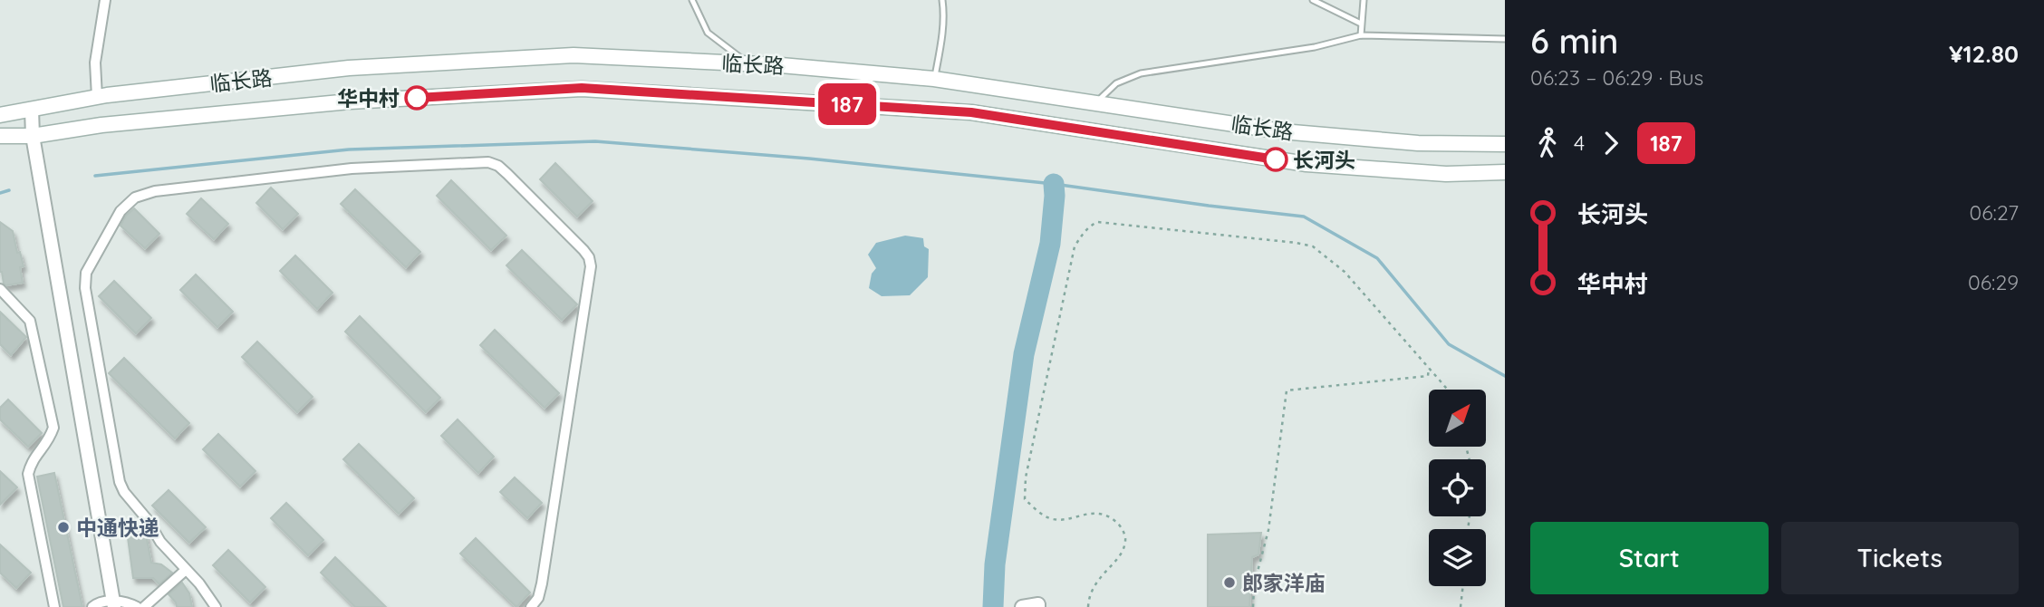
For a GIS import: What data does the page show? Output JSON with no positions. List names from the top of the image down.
{
  "streets": {
    "main road": ["临长路"]
  },
  "places": [
    "华中村",
    "长河头",
    "中通快递",
    "郎家洋庙"
  ],
  "lines": ["bus line 187"],
  "north": "top right",
  "page": {
    "on_map": "187",
    "heading": ["6 min", "06:23 – 06:29 · Bus", "¥12.80"],
    "legs": ["4", "187"],
    "list": [
      {
        "name": "长河头",
        "value": "06:27"
      },
      {
        "name": "华中村",
        "value": "06:29"
      }
    ],
    "buttons": ["Start", "Tickets"]
  }
}
